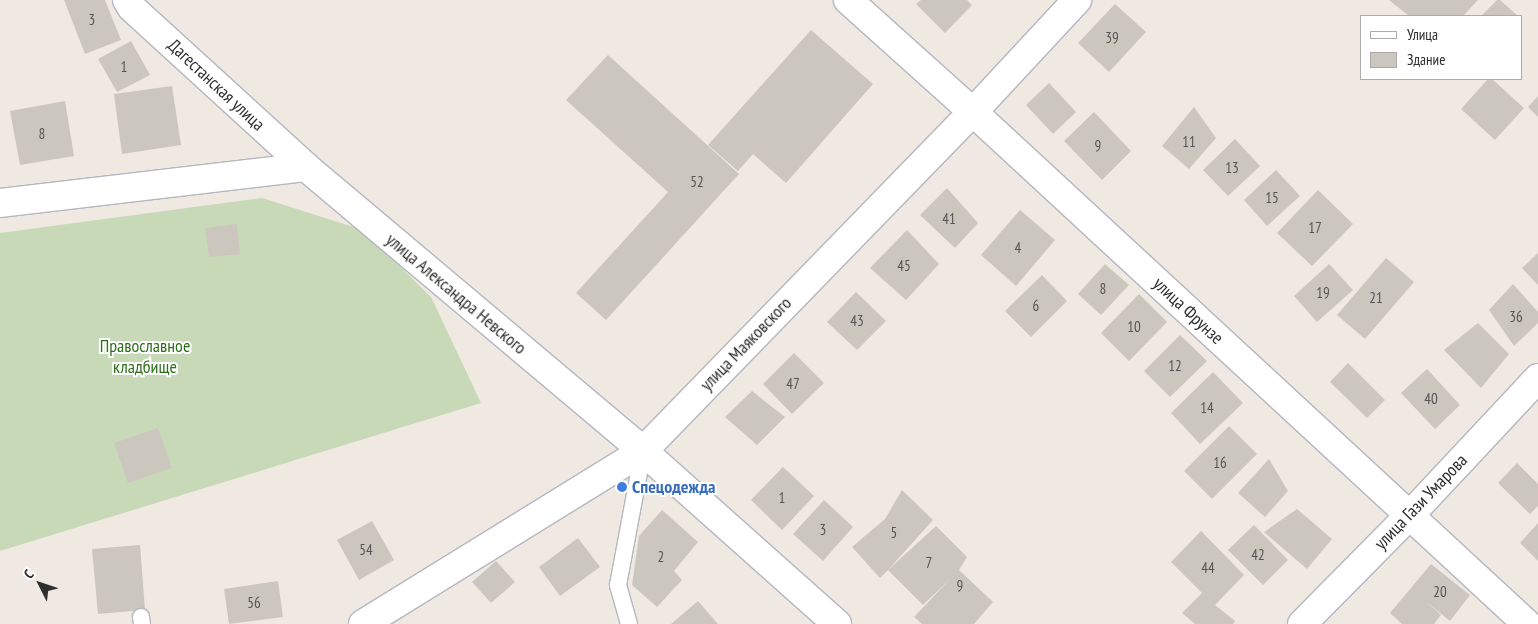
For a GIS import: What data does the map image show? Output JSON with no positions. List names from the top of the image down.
{
  "streets": {
    "street": [
      "Дагестанская улица",
      "улица Александра Невского",
      "улица Фрунзе",
      "улица Маяковского",
      "улица Гази Умарова"
    ]
  },
  "crossings": [
    ["Дагестанская улица", "улица Александра Невского"],
    ["улица Александра Невского", "улица Маяковского"],
    ["улица Фрунзе", "улица Маяковского"],
    ["улица Фрунзе", "улица Гази Умарова"]
  ],
  "parks": ["Православное кладбище"],
  "places": ["Спецодежда"],
  "house_numbers": [
    "3",
    "39",
    "1",
    "8",
    "11",
    "9",
    "13",
    "52",
    "15",
    "41",
    "17",
    "4",
    "45",
    "8",
    "19",
    "21",
    "6",
    "36",
    "43",
    "10",
    "12",
    "47",
    "40",
    "14",
    "16",
    "1",
    "3",
    "5",
    "54",
    "42",
    "2",
    "7",
    "44",
    "9",
    "20",
    "56"
  ],
  "legend": ["Улица", "Здание"],
  "north": "top left"
}
